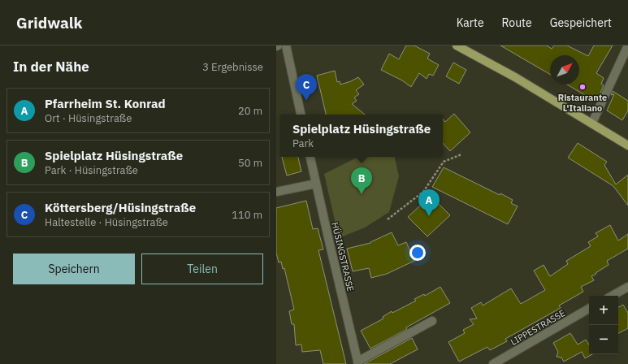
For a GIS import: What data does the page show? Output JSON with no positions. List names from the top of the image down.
{
  "streets": {
    "street": ["HÜSINGSTRASSE", "LIPPESTRASSE"]
  },
  "places": ["Ristaurante L'Italiano"],
  "north": "top right",
  "page": {
    "header": "Gridwalk",
    "nav": ["Karte", "Route", "Gespeichert"],
    "heading": ["In der Nähe", "3 Ergebnisse"],
    "pins": ["C", "B", "A"],
    "list": [
      {
        "mark": "A",
        "name": "Pfarrheim St. Konrad",
        "note": "Ort · Hüsingstraße",
        "value": "20 m"
      },
      {
        "mark": "B",
        "name": "Spielplatz Hüsingstraße",
        "note": "Park · Hüsingstraße",
        "value": "50 m"
      },
      {
        "mark": "C",
        "name": "Köttersberg/Hüsingstraße",
        "note": "Haltestelle · Hüsingstraße",
        "value": "110 m"
      }
    ],
    "popup": ["Spielplatz Hüsingstraße", "Park"],
    "buttons": ["Speichern", "Teilen"],
    "map_buttons": ["+", "−"]
  }
}
